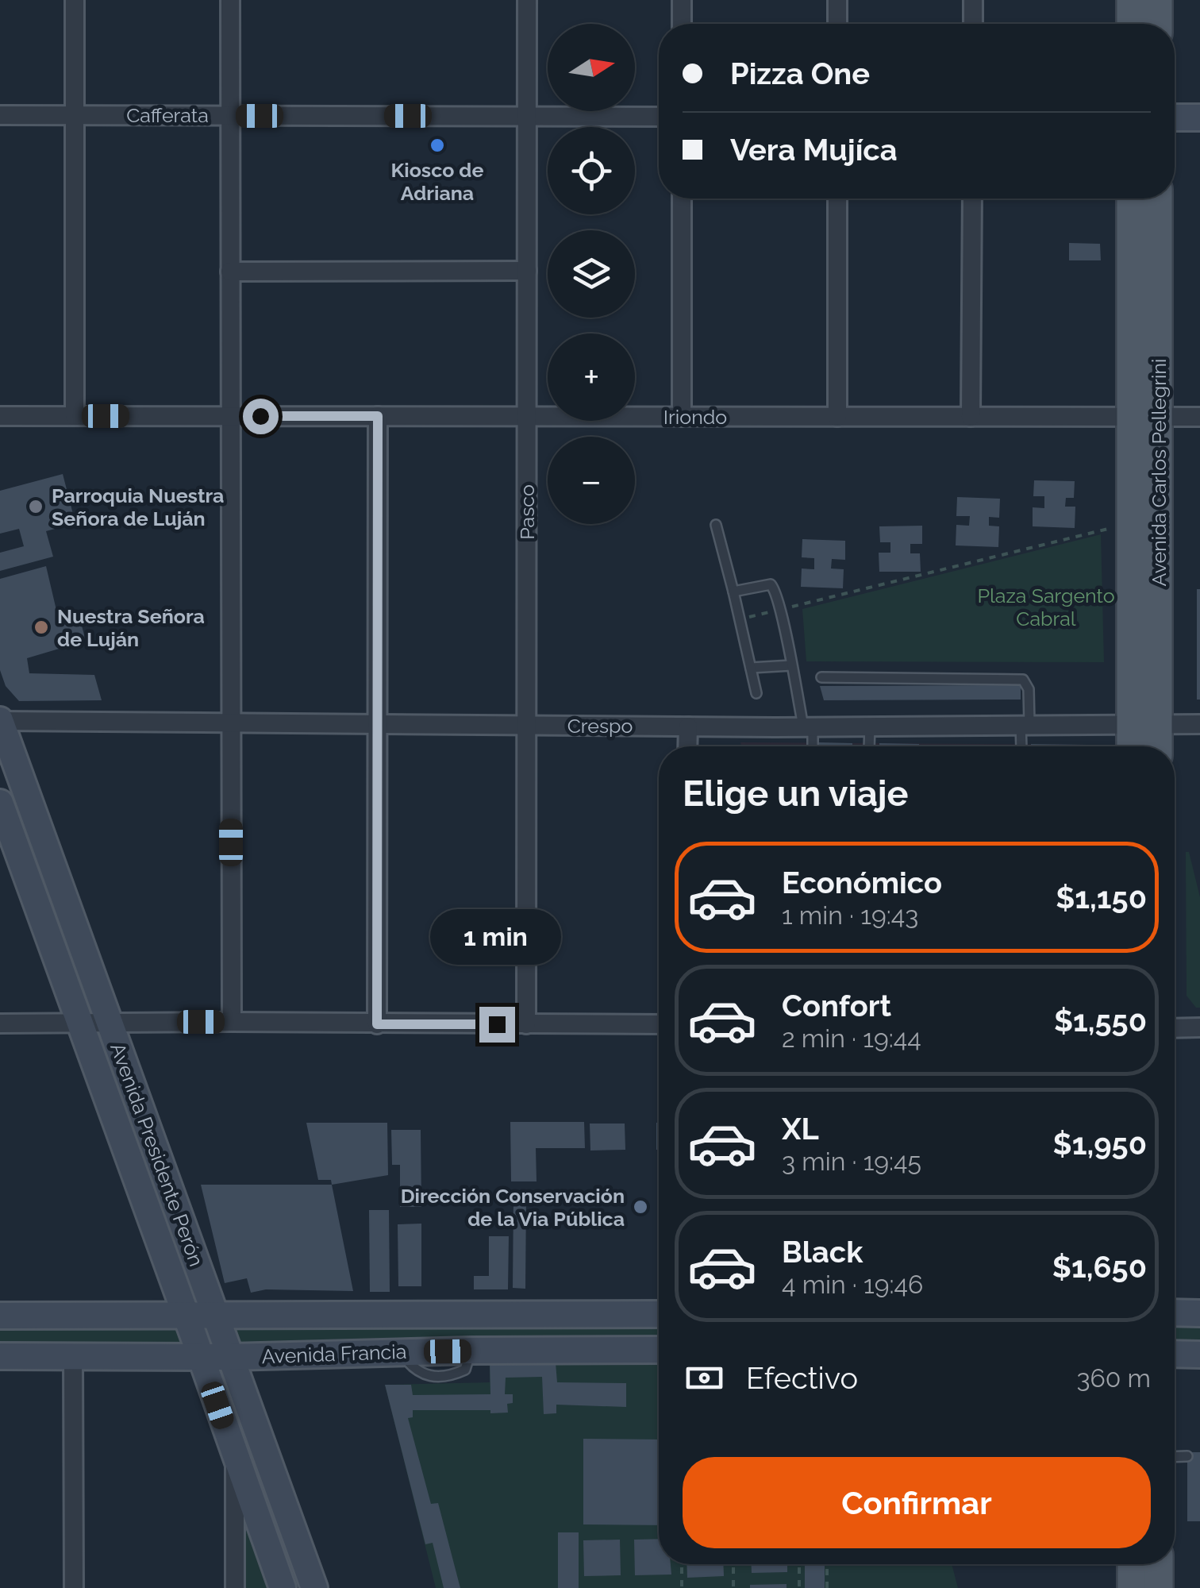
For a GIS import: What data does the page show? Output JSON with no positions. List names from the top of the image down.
{
  "streets": {
    "main road": ["Avenida Carlos Pellegrini", "Avenida Presidente Perón", "Avenida Francia"],
    "street": [
      "Cafferata",
      "Iriondo",
      "Pasco",
      "Crespo"
    ]
  },
  "crossings": [
    ["Cafferata", "Pasco"],
    ["Iriondo", "Avenida Carlos Pellegrini"],
    ["Iriondo", "Pasco"],
    ["Avenida Carlos Pellegrini", "Crespo"],
    ["Pasco", "Crespo"],
    ["Crespo", "Avenida Presidente Perón"],
    ["Avenida Presidente Perón", "Avenida Francia"]
  ],
  "parks": ["Plaza Sargento Cabral"],
  "places": [
    "Kiosco de Adriana",
    "Parroquia Nuestra Señora de Luján",
    "Nuestra Señora de Luján",
    "Dirección Conservación de la Via Pública"
  ],
  "north": "right",
  "page": {
    "map_buttons": ["+", "−"],
    "banner": ["Pizza One", "Vera Mujíca"],
    "heading": "Elige un viaje",
    "list": [
      {
        "name": "Económico",
        "note": "1 min · 19:43",
        "value": "$1,150"
      },
      {
        "name": "Confort",
        "note": "2 min · 19:44",
        "value": "$1,550"
      },
      {
        "name": "XL",
        "note": "3 min · 19:45",
        "value": "$1,950"
      },
      {
        "name": "Black",
        "note": "4 min · 19:46",
        "value": "$1,650"
      }
    ],
    "bubble": "1 min",
    "pay": ["Efectivo", "360 m"],
    "buttons": "Confirmar"
  }
}
